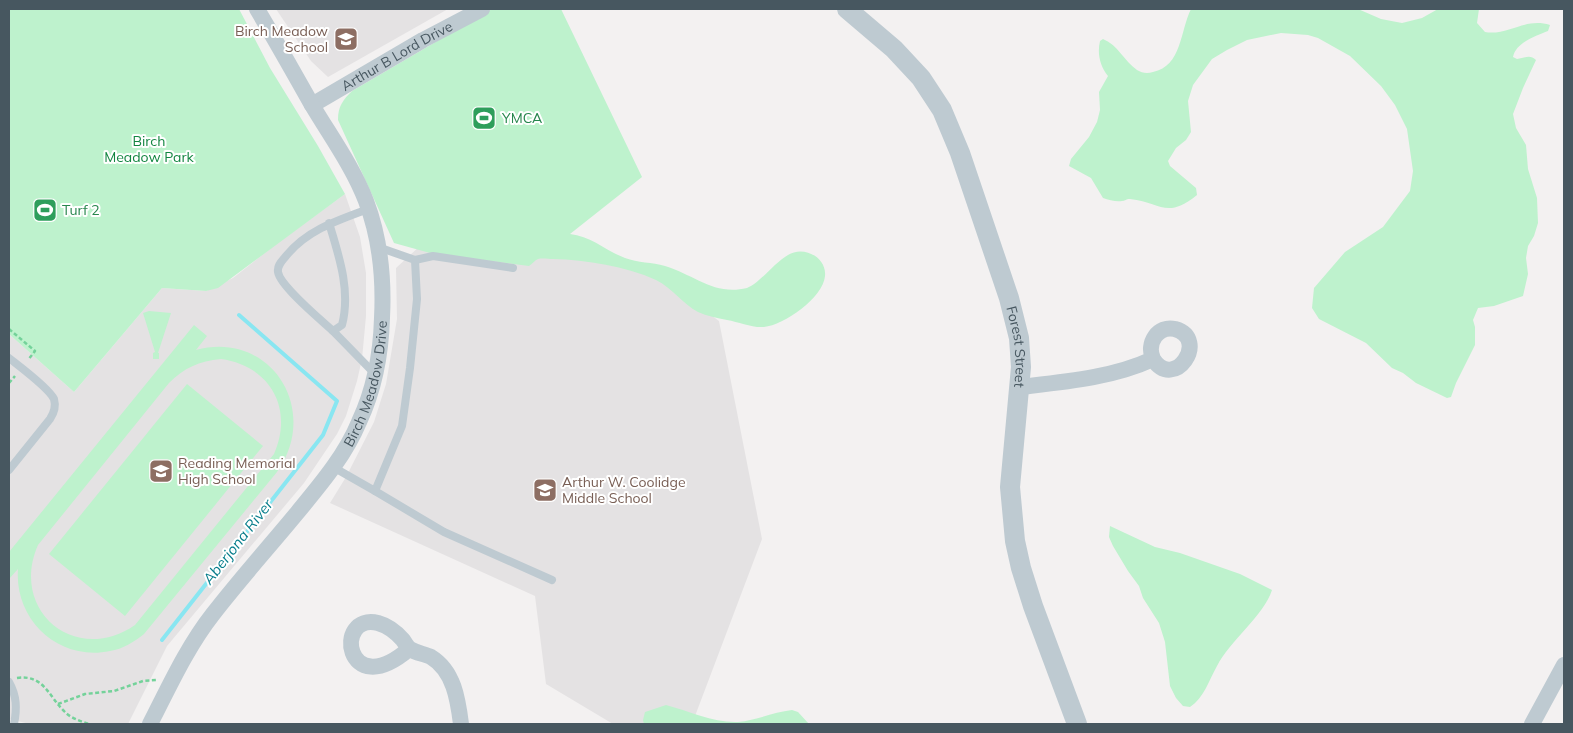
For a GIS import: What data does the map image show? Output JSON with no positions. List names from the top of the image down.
{
  "streets": {
    "street": ["Arthur B Lord Drive", "Forest Street", "Birch Meadow Drive"]
  },
  "crossings": [
    ["Arthur B Lord Drive", "Birch Meadow Drive"]
  ],
  "water": ["Aberjona River"],
  "parks": ["Birch Meadow Park"],
  "places": {
    "school or university": ["Birch Meadow School", "Reading Memorial High School", "Arthur W. Coolidge Middle School"],
    "sports": ["YMCA", "Turf 2"]
  }
}
